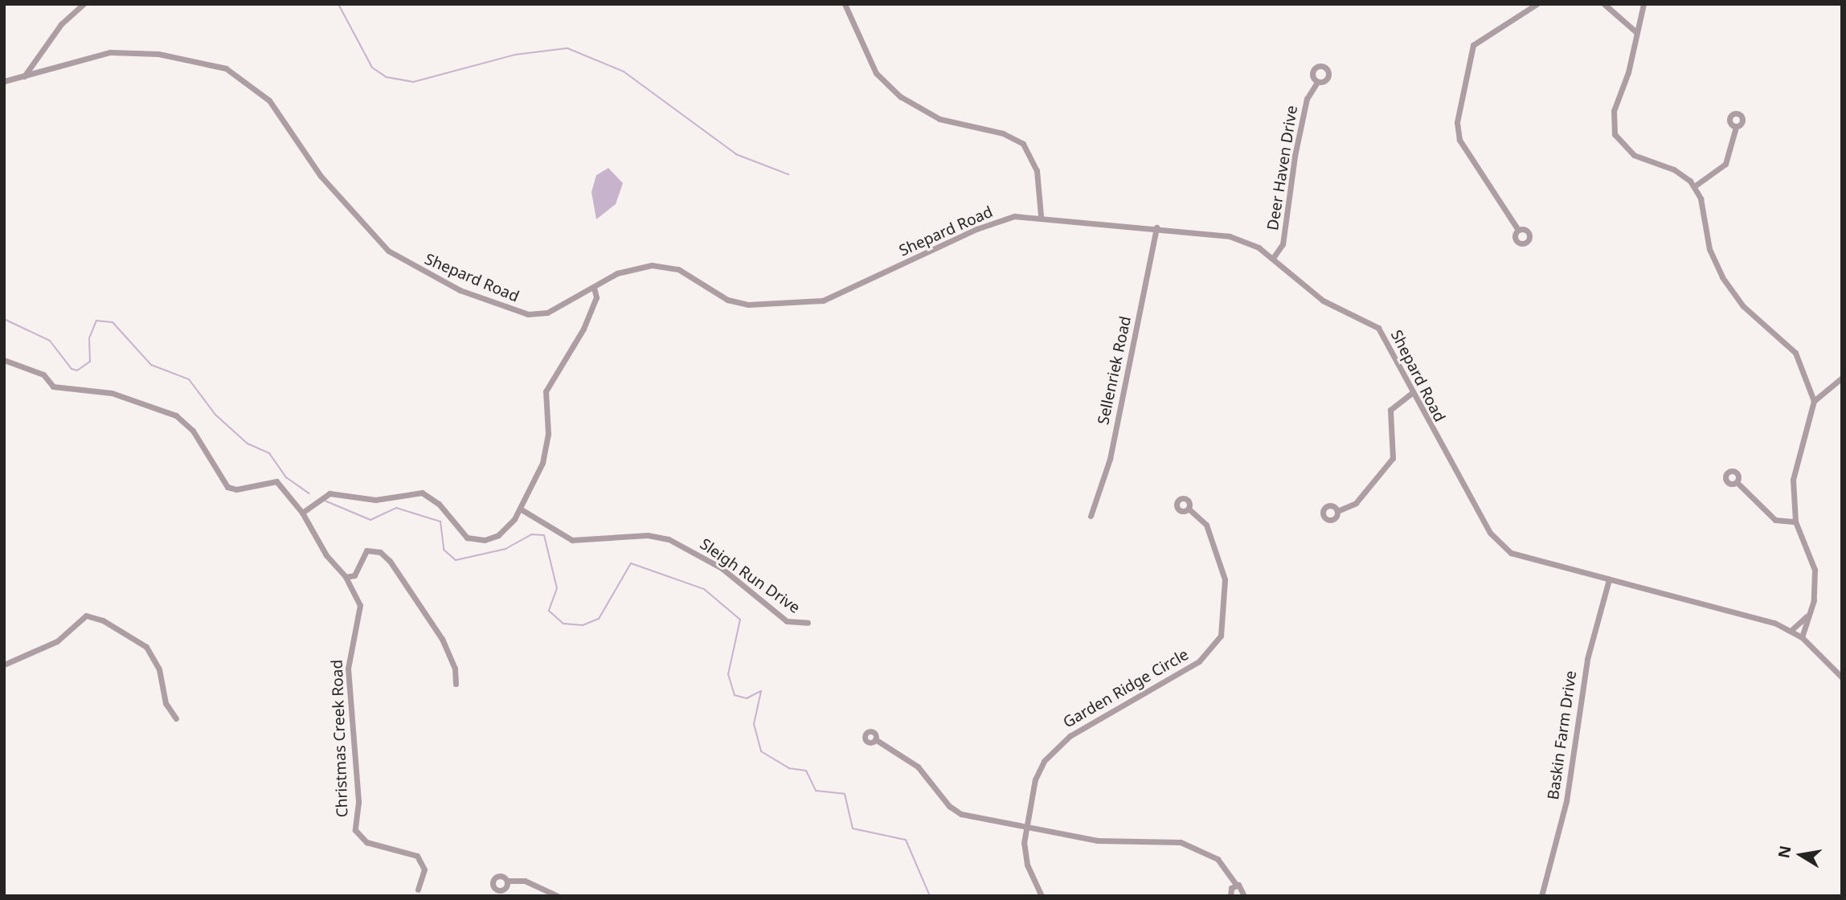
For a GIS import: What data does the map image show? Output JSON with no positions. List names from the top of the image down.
{
  "streets": {
    "street": [
      "Deer Haven Drive",
      "Shepard Road",
      "Sellenriek Road",
      "Sleigh Run Drive",
      "Garden Ridge Circle",
      "Baskin Farm Drive",
      "Christmas Creek Road"
    ]
  },
  "crossings": [
    ["Deer Haven Drive", "Shepard Road"],
    ["Shepard Road", "Sellenriek Road"],
    ["Shepard Road", "Baskin Farm Drive"]
  ],
  "north": "left"
}
